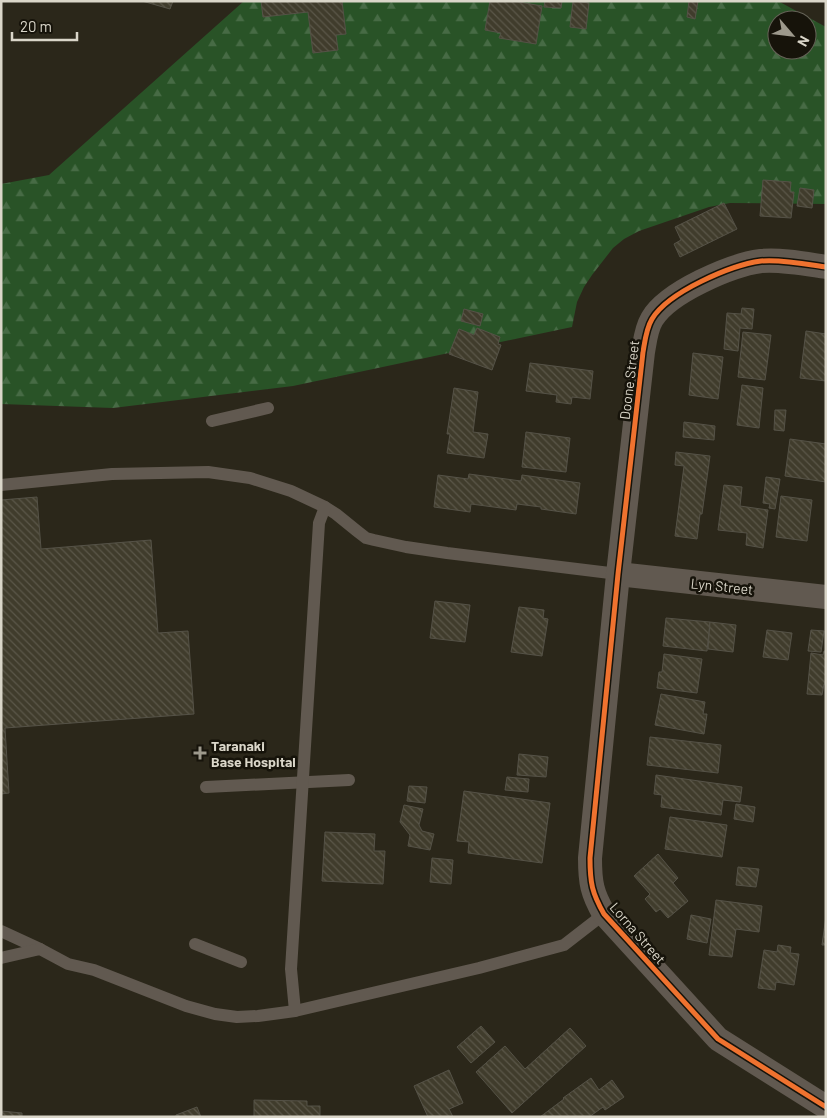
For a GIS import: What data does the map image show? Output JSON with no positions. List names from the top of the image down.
{
  "streets": {
    "street": ["Doone Street", "Lyn Street", "Lorna Street"]
  },
  "crossings": [
    ["Doone Street", "Lyn Street"],
    ["Doone Street", "Lorna Street"],
    ["Lyn Street", "Lorna Street"]
  ],
  "places": {
    "health": ["Taranaki Base Hospital"]
  },
  "scale_bar": "20 m",
  "north": "bottom right"
}
